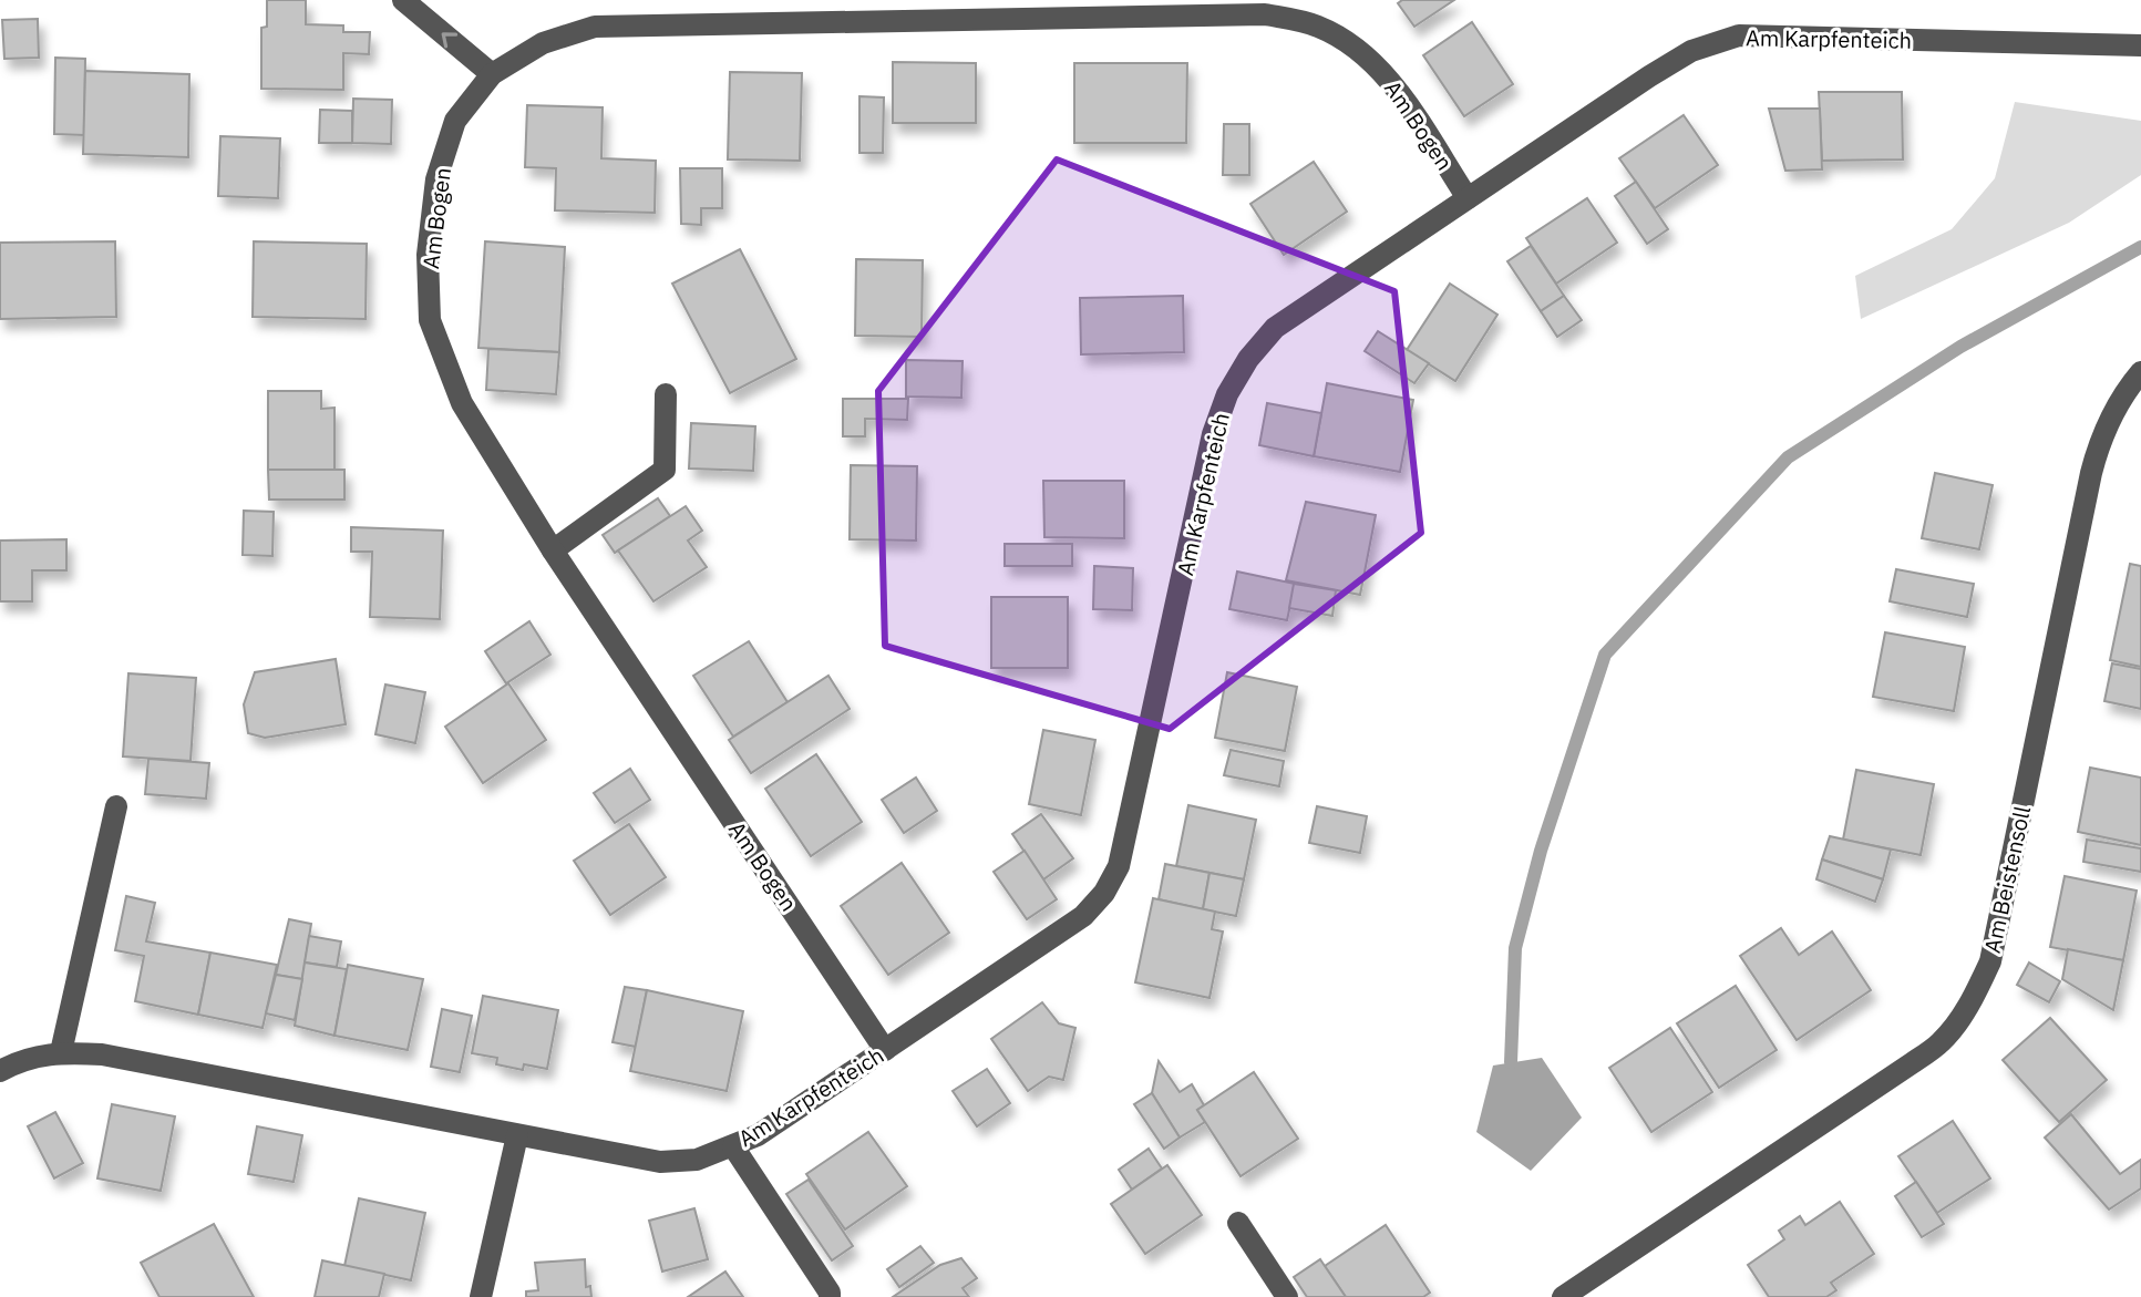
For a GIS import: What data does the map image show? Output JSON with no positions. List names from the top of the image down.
{
  "streets": {
    "street": ["Am Karpfenteich", "Am Bogen", "Am Beistensoll"]
  },
  "crossings": [
    ["Am Karpfenteich", "Am Bogen"]
  ]
}
